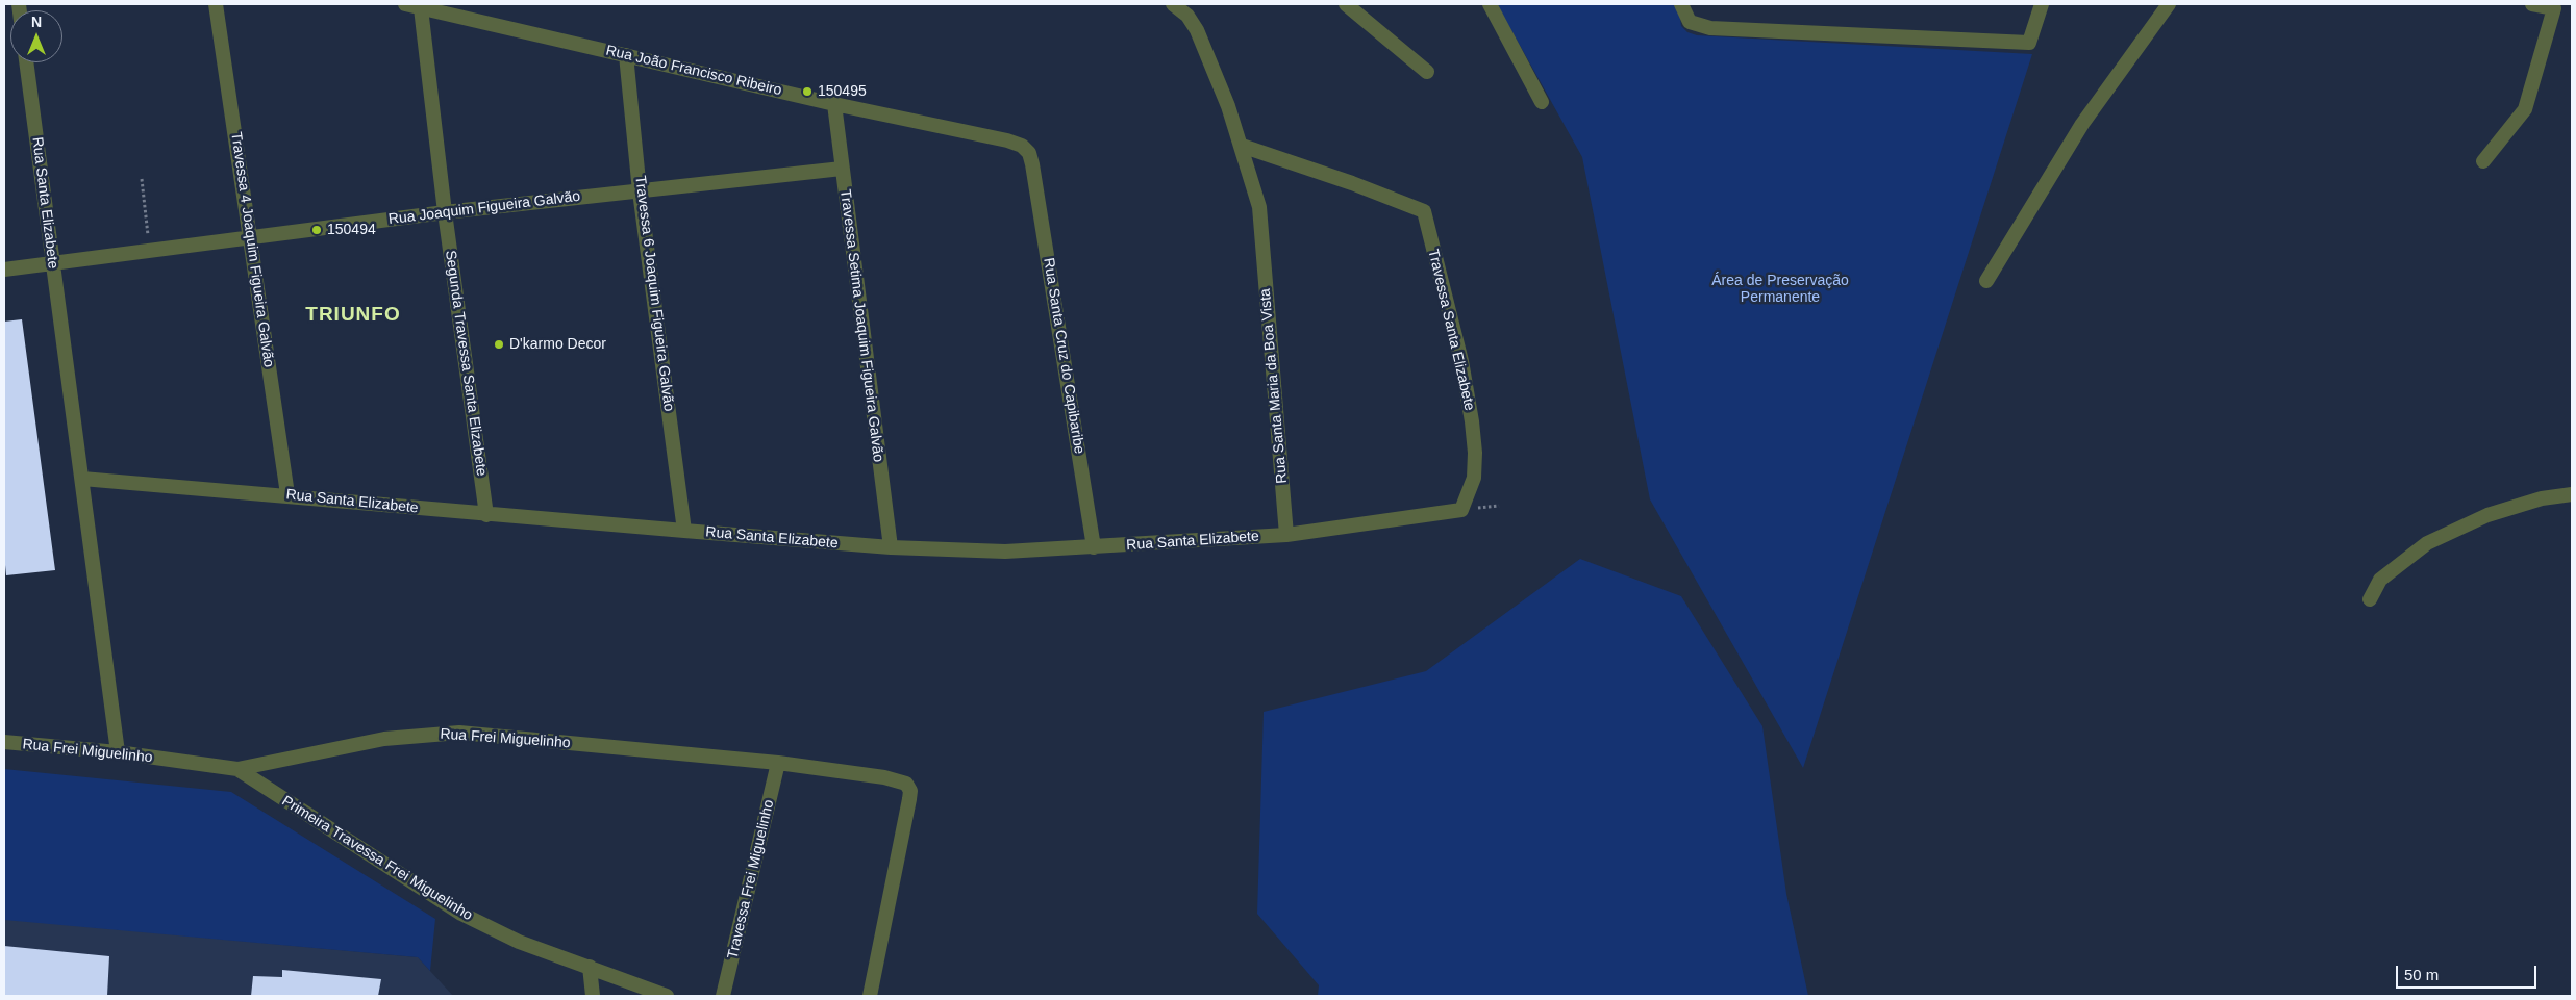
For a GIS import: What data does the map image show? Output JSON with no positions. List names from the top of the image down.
{
  "streets": {
    "street": [
      "Rua João Francisco Ribeiro",
      "Rua Santa Elizabete",
      "Rua Joaquim Figueira Galvão",
      "Travessa 4 Joaquim Figueira Galvão",
      "Travessa 6 Joaquim Figueira Galvão",
      "Travessa Setima Joaquim Figueira Galvão",
      "Travessa Santa Elizabete",
      "Rua Santa Cruz do Capibaribe",
      "Segunda Travessa Santa Elizabete",
      "Rua Santa Maria da Boa Vista",
      "Rua Frei Miguelinho",
      "Primeira Travessa Frei Miguelinho",
      "Travessa Frei Miguelinho"
    ]
  },
  "crossings": [
    ["Rua João Francisco Ribeiro", "Travessa 6 Joaquim Figueira Galvão"],
    ["Rua João Francisco Ribeiro", "Travessa Setima Joaquim Figueira Galvão"],
    ["Rua João Francisco Ribeiro", "Rua Santa Cruz do Capibaribe"],
    ["Rua João Francisco Ribeiro", "Segunda Travessa Santa Elizabete"],
    ["Rua Santa Elizabete", "Rua Joaquim Figueira Galvão"],
    ["Rua Santa Elizabete", "Travessa 4 Joaquim Figueira Galvão"],
    ["Rua Santa Elizabete", "Travessa 6 Joaquim Figueira Galvão"],
    ["Rua Santa Elizabete", "Travessa Setima Joaquim Figueira Galvão"],
    ["Rua Santa Elizabete", "Travessa Santa Elizabete"],
    ["Rua Santa Elizabete", "Rua Santa Cruz do Capibaribe"],
    ["Rua Santa Elizabete", "Segunda Travessa Santa Elizabete"],
    ["Rua Santa Elizabete", "Rua Santa Maria da Boa Vista"],
    ["Rua Santa Elizabete", "Rua Frei Miguelinho"],
    ["Rua Joaquim Figueira Galvão", "Travessa 4 Joaquim Figueira Galvão"],
    ["Rua Joaquim Figueira Galvão", "Travessa 6 Joaquim Figueira Galvão"],
    ["Rua Joaquim Figueira Galvão", "Travessa Setima Joaquim Figueira Galvão"],
    ["Rua Joaquim Figueira Galvão", "Segunda Travessa Santa Elizabete"],
    ["Travessa Santa Elizabete", "Rua Santa Maria da Boa Vista"],
    ["Rua Frei Miguelinho", "Primeira Travessa Frei Miguelinho"],
    ["Rua Frei Miguelinho", "Travessa Frei Miguelinho"]
  ],
  "districts": ["TRIUNFO"],
  "parks": ["Área de Preservação Permanente"],
  "places": ["150495", "150494", "D'karmo Decor"],
  "scale_bar": "50 m",
  "north": "top"
}
